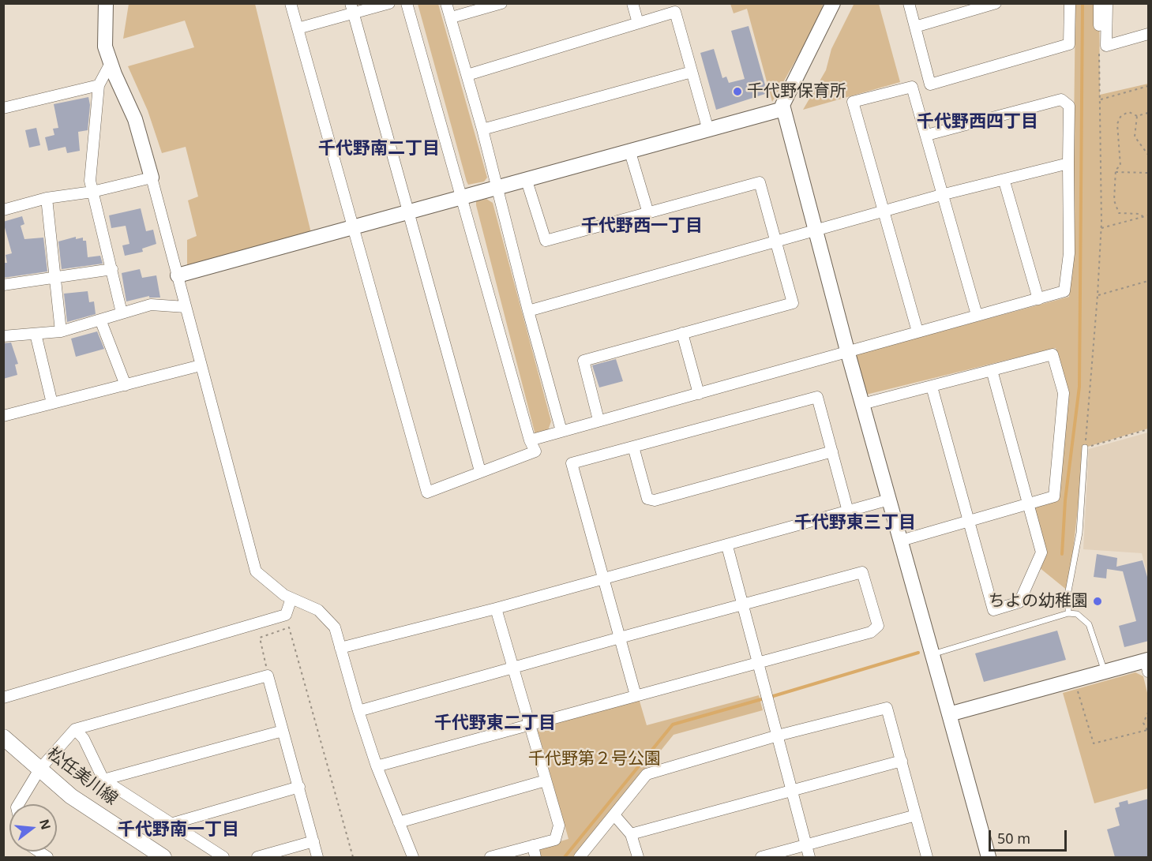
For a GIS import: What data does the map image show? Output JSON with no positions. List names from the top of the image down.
{
  "streets": {
    "main road": ["松任美川線"]
  },
  "districts": [
    "千代野西四丁目",
    "千代野南二丁目",
    "千代野西一丁目",
    "千代野東三丁目",
    "千代野東二丁目",
    "千代野南一丁目"
  ],
  "parks": ["千代野第２号公園"],
  "places": ["千代野保育所", "ちよの幼稚園"],
  "scale_bar": "50 m",
  "north": "right"
}
